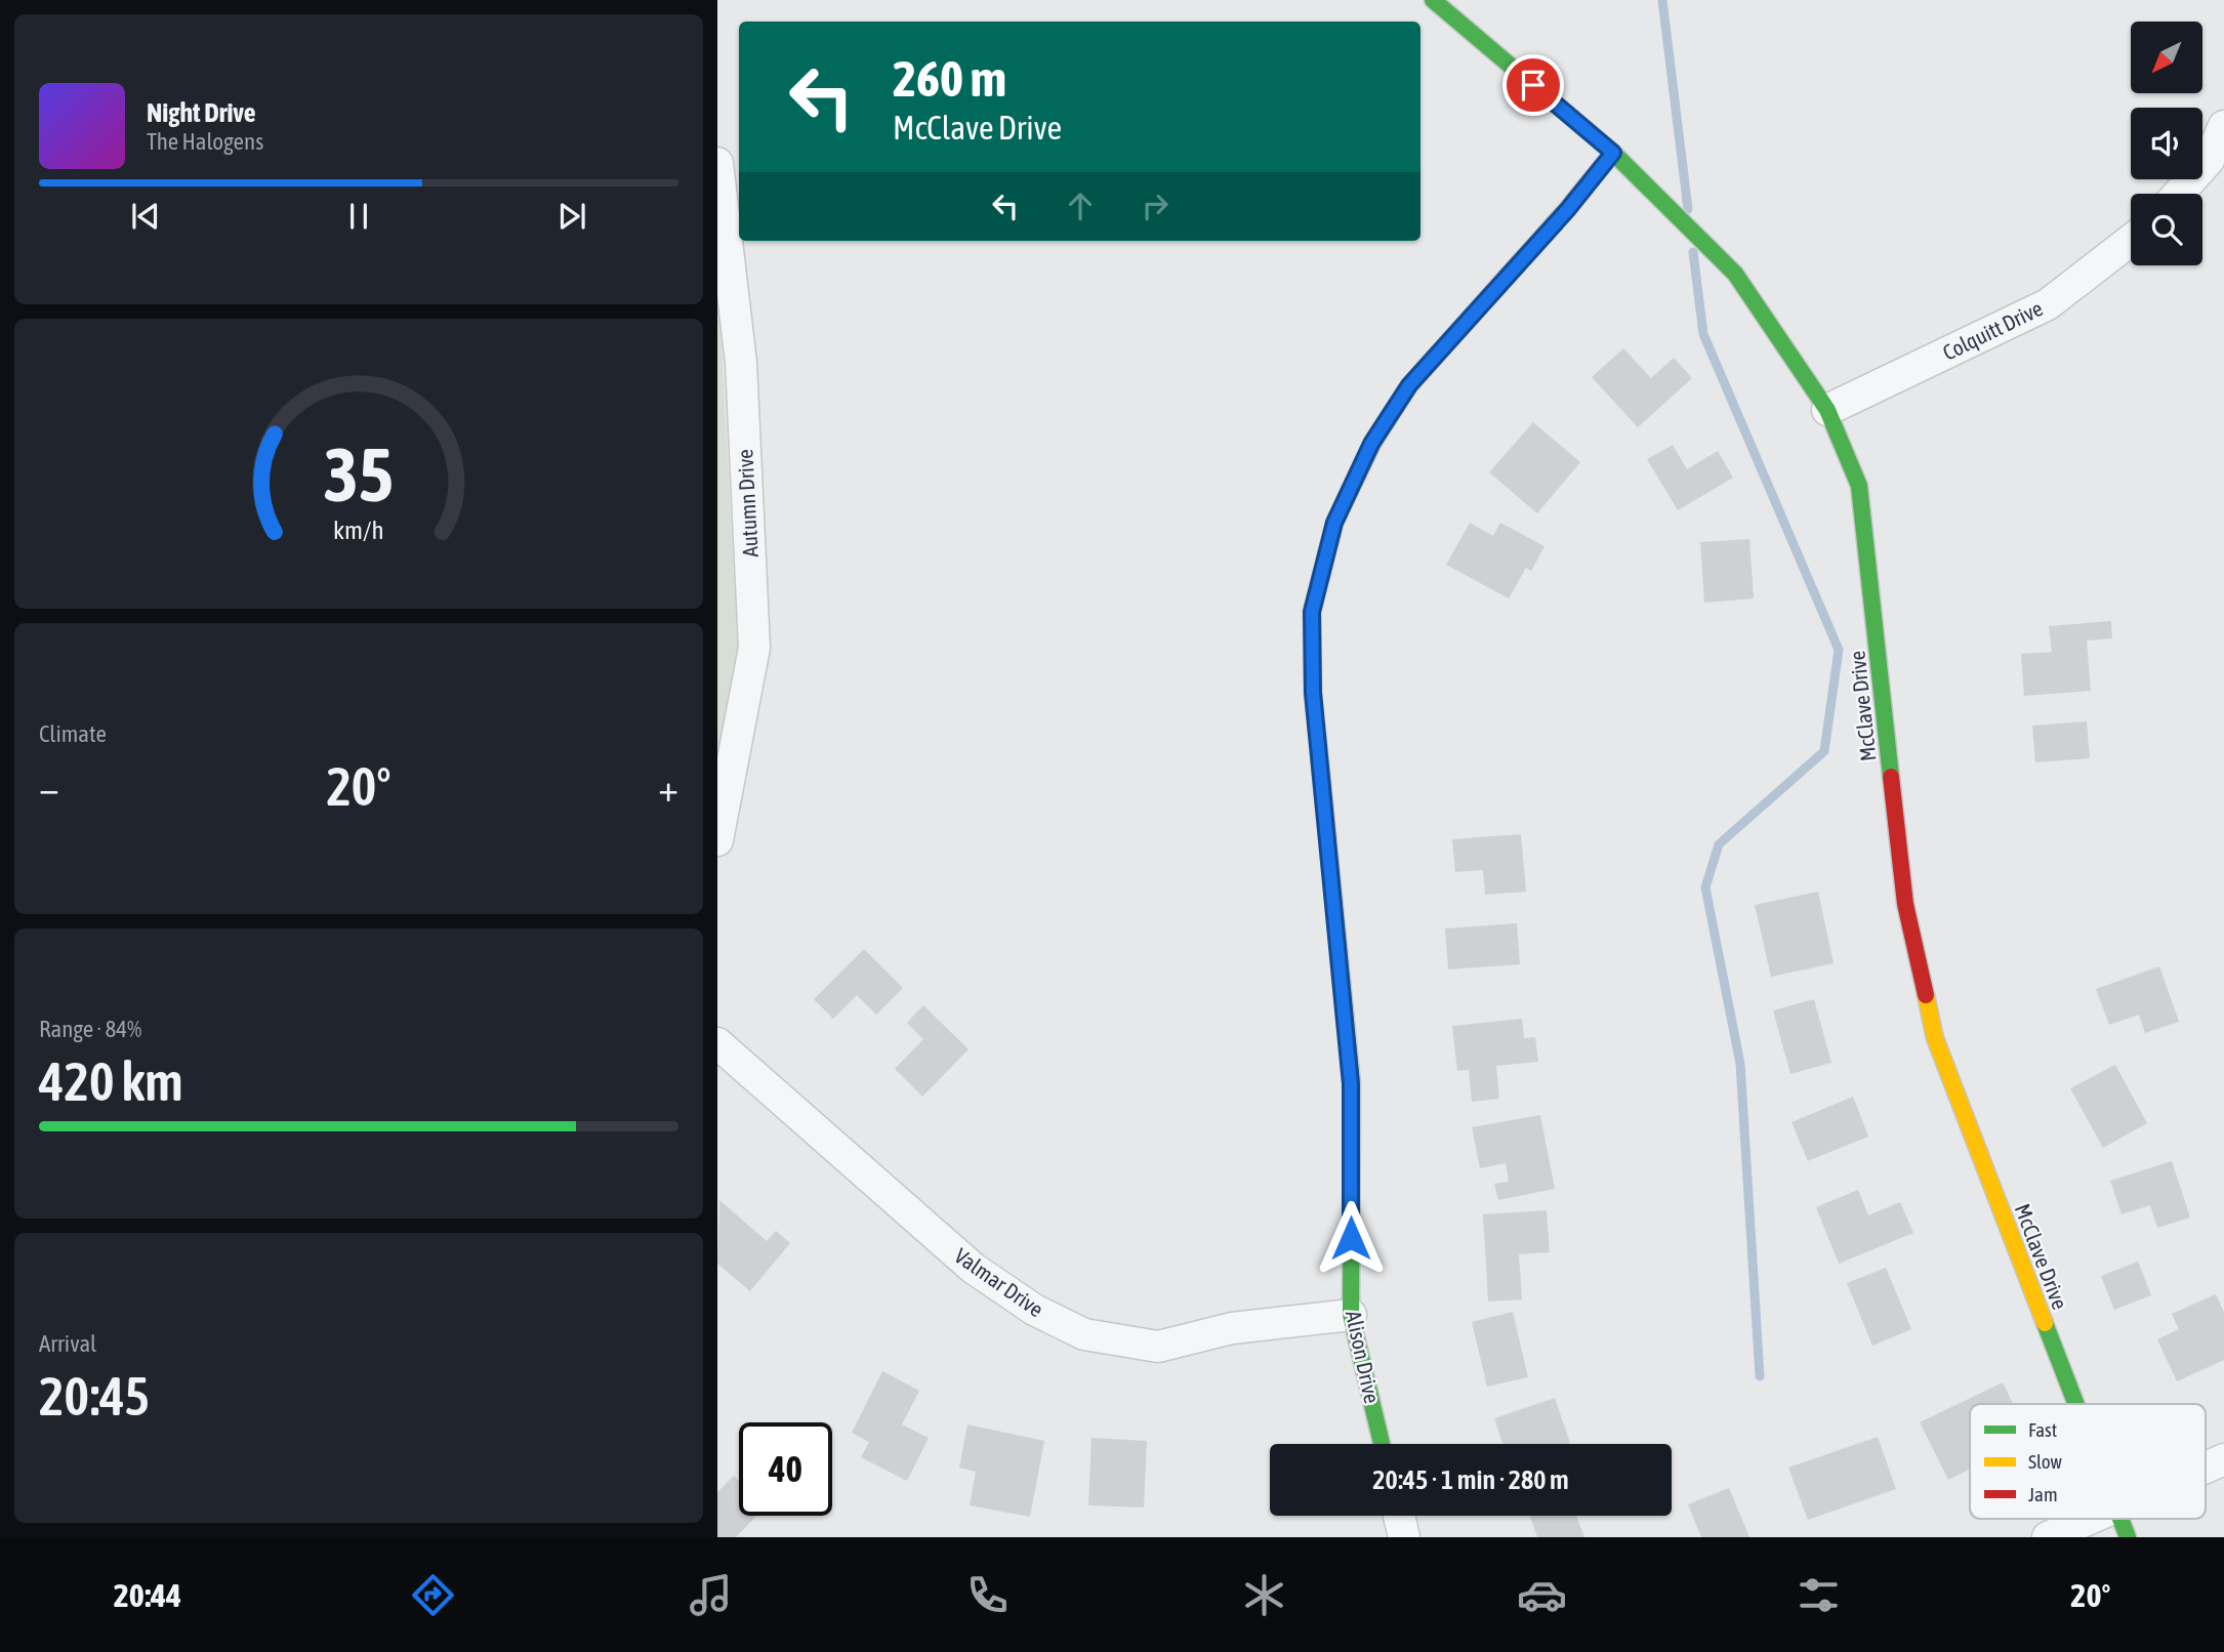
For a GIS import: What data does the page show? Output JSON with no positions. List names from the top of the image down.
{
  "streets": {
    "street": [
      "Colquitt Drive",
      "Autumn Drive",
      "McClave Drive",
      "Valmar Drive",
      "Alison Drive"
    ]
  },
  "crossings": [
    ["Colquitt Drive", "McClave Drive"],
    ["McClave Drive", "Alison Drive"],
    ["Valmar Drive", "Alison Drive"]
  ],
  "legend": ["Fast", "Slow", "Jam"],
  "north": "bottom left",
  "page": {
    "turn": ["260 m", "McClave Drive"],
    "song": ["Night Drive", "The Halogens"],
    "tile": [
      "Climate",
      ["Range · 84%", "420 km"],
      ["Arrival", "20:45"]
    ],
    "heat": ["−", "20°", "+"],
    "limit": "40",
    "trip": "20:45 · 1 min · 280 m",
    "tabs": ["20:44", "20°"],
    "gauge": ["35", "km/h"]
  }
}
